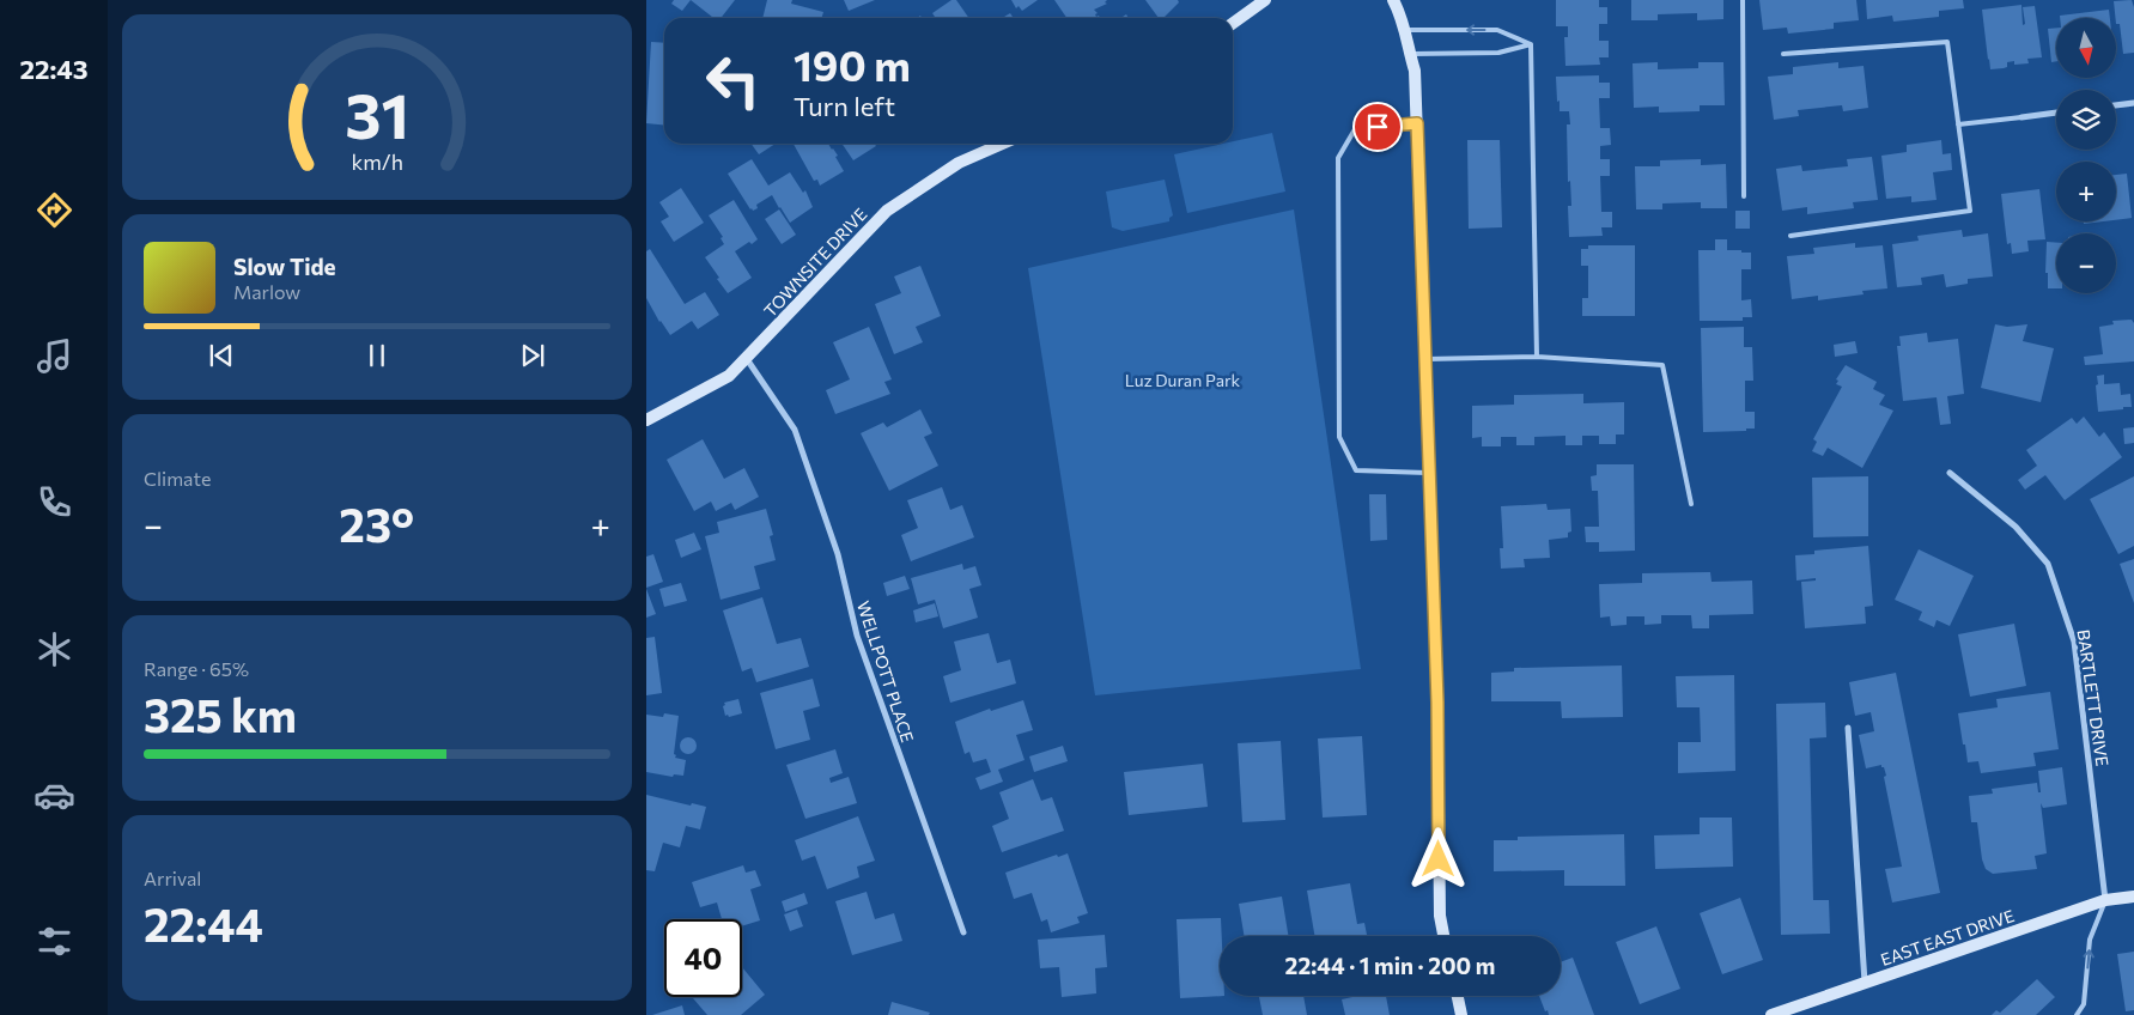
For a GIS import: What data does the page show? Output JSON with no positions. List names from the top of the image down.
{
  "streets": {
    "street": [
      "TOWNSITE DRIVE",
      "WELLPOTT PLACE",
      "BARTLETT DRIVE",
      "EAST EAST DRIVE"
    ]
  },
  "crossings": [
    ["TOWNSITE DRIVE", "WELLPOTT PLACE"],
    ["BARTLETT DRIVE", "EAST EAST DRIVE"]
  ],
  "parks": ["Luz Duran Park"],
  "north": "bottom",
  "page": {
    "tabs": "22:43",
    "map_buttons": ["+", "−"],
    "turn": ["190 m", "Turn left"],
    "song": ["Slow Tide", "Marlow"],
    "tile": [
      "Climate",
      ["Range · 65%", "325 km"],
      ["Arrival", "22:44"]
    ],
    "heat": ["−", "23°", "+"],
    "limit": "40",
    "trip": "22:44 · 1 min · 200 m",
    "gauge": ["31", "km/h"]
  }
}
